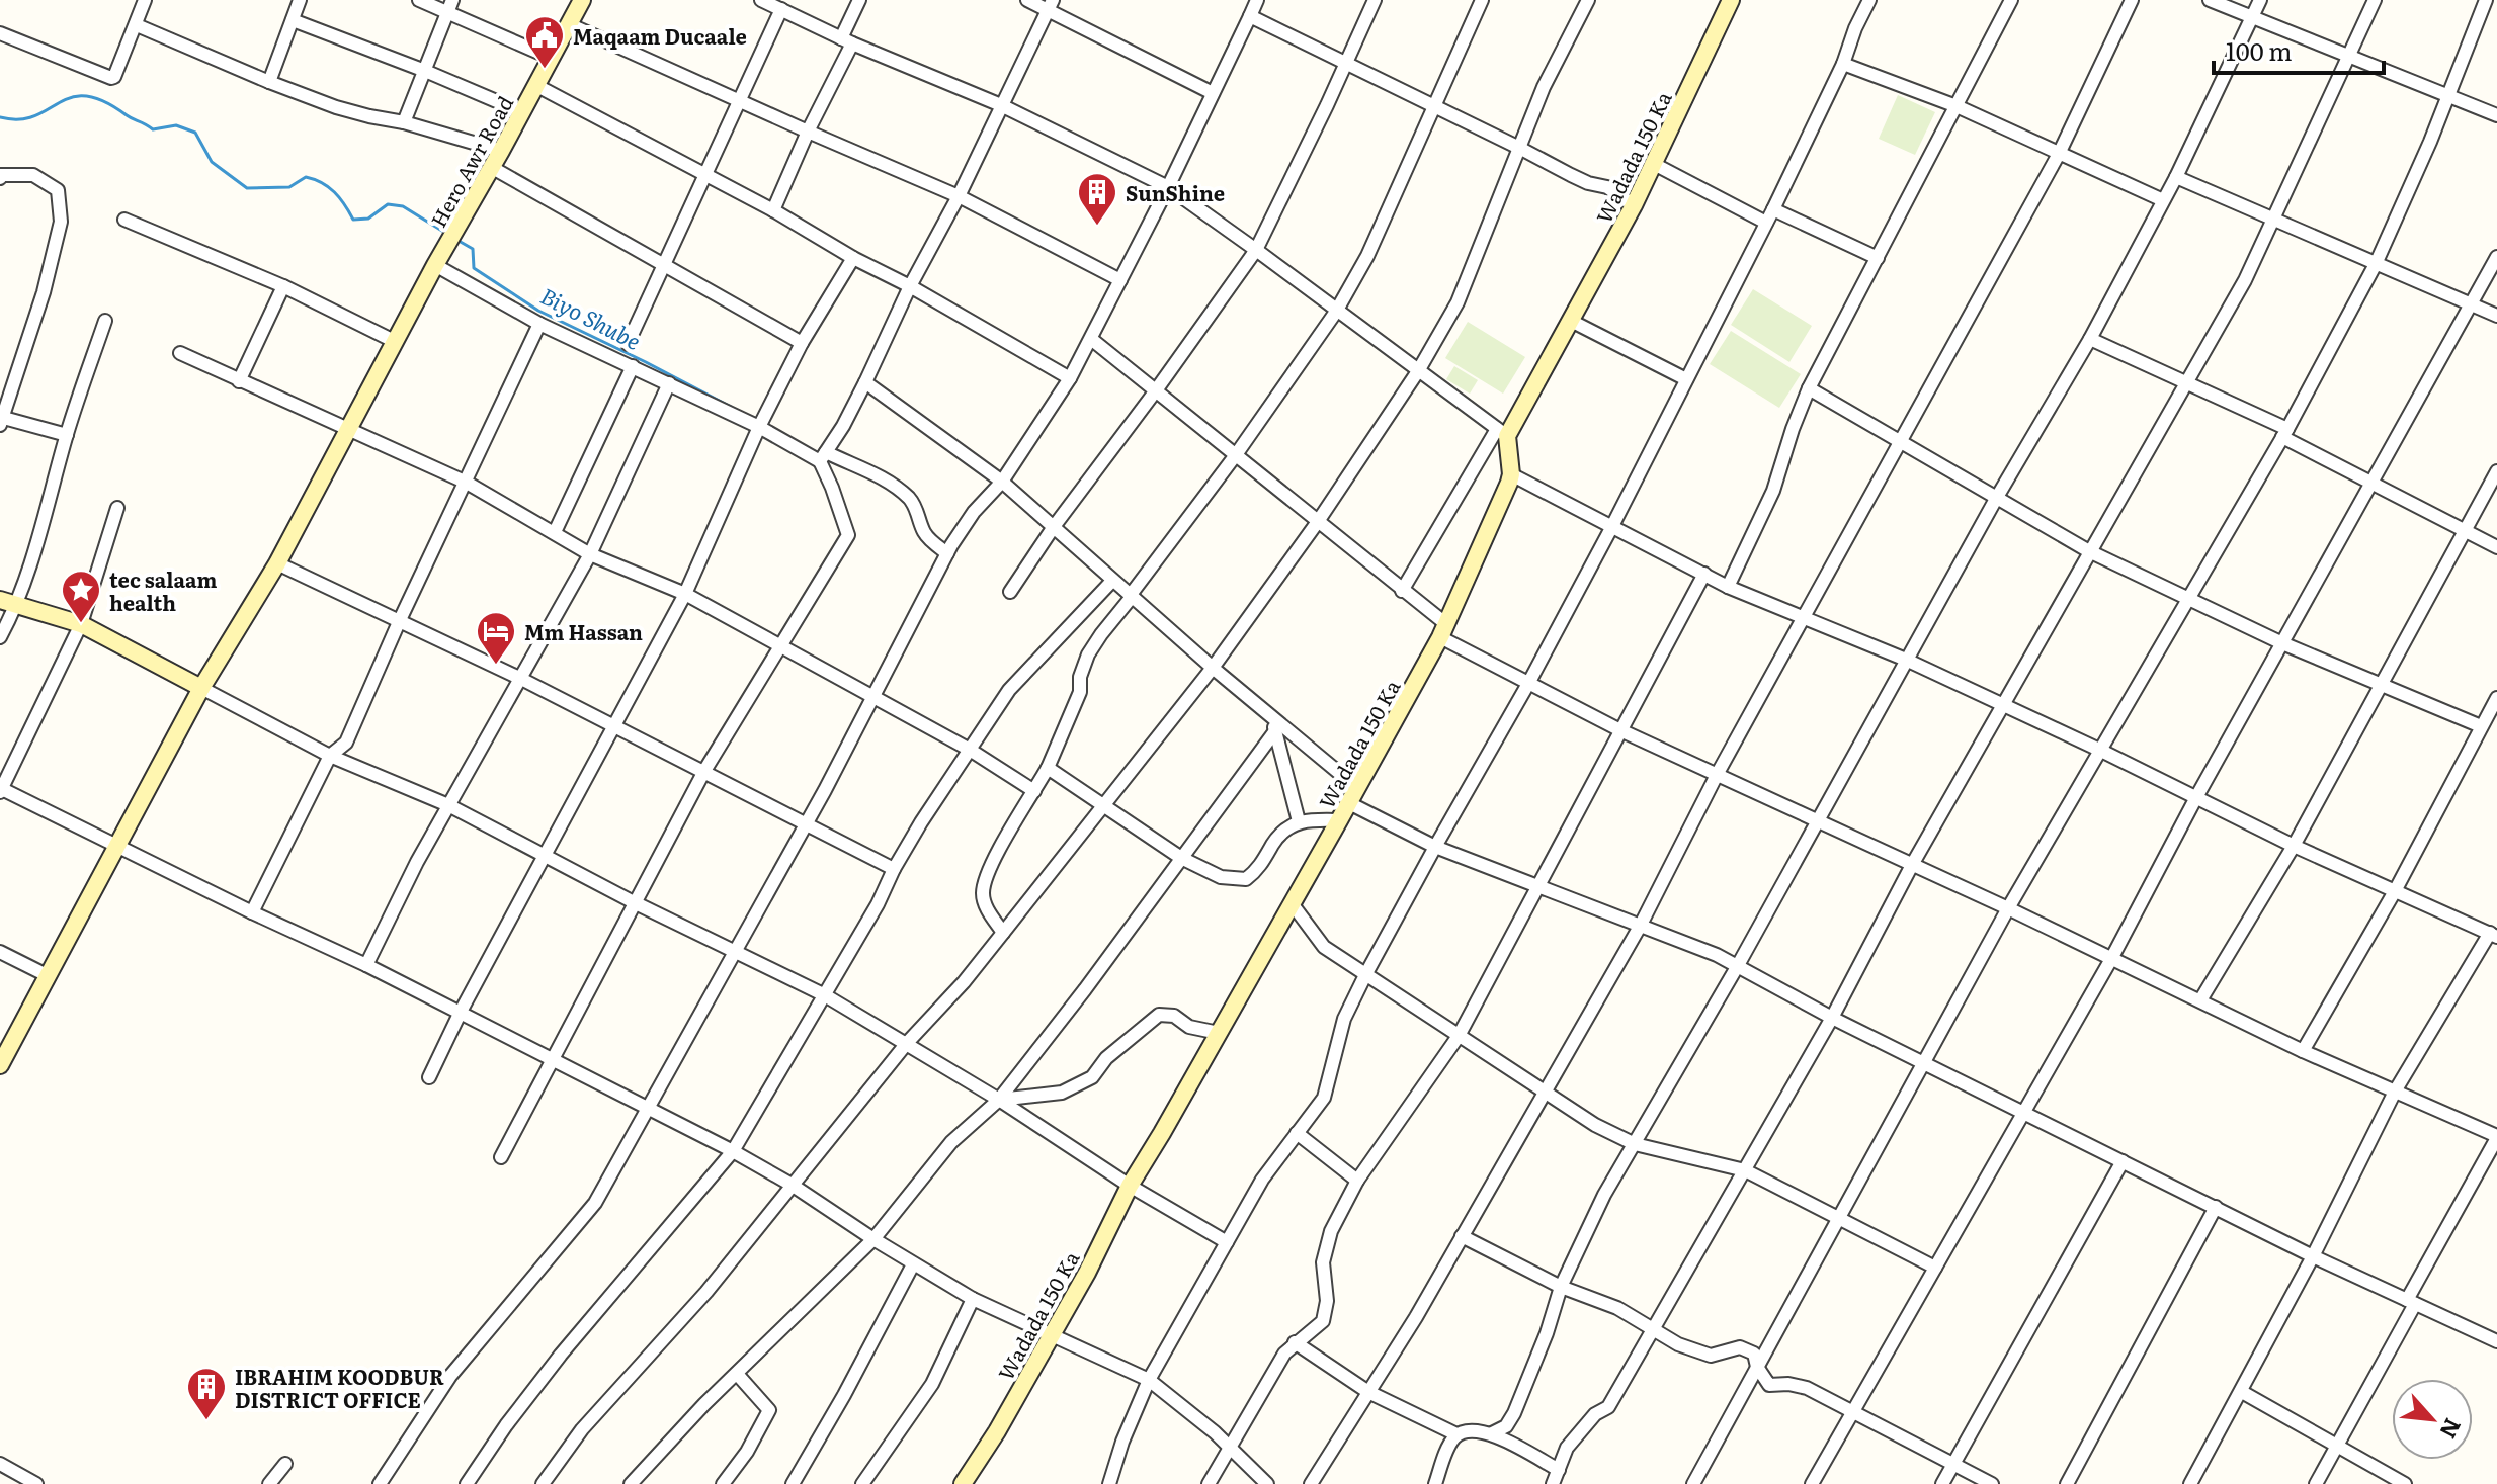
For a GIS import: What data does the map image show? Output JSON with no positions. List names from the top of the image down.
{
  "streets": {
    "street": ["Wadada 150 Ka", "Hero Awr Road"]
  },
  "water": ["Biyo Shube"],
  "places": {
    "public building": ["Maqaam Ducaale"],
    "building": ["SunShine", "IBRAHIM KOODBUR DISTRICT OFFICE"],
    "place": ["tec salaam health"],
    "hotel": ["Mm Hassan"]
  },
  "scale_bar": "100 m",
  "north": "bottom right"
}
